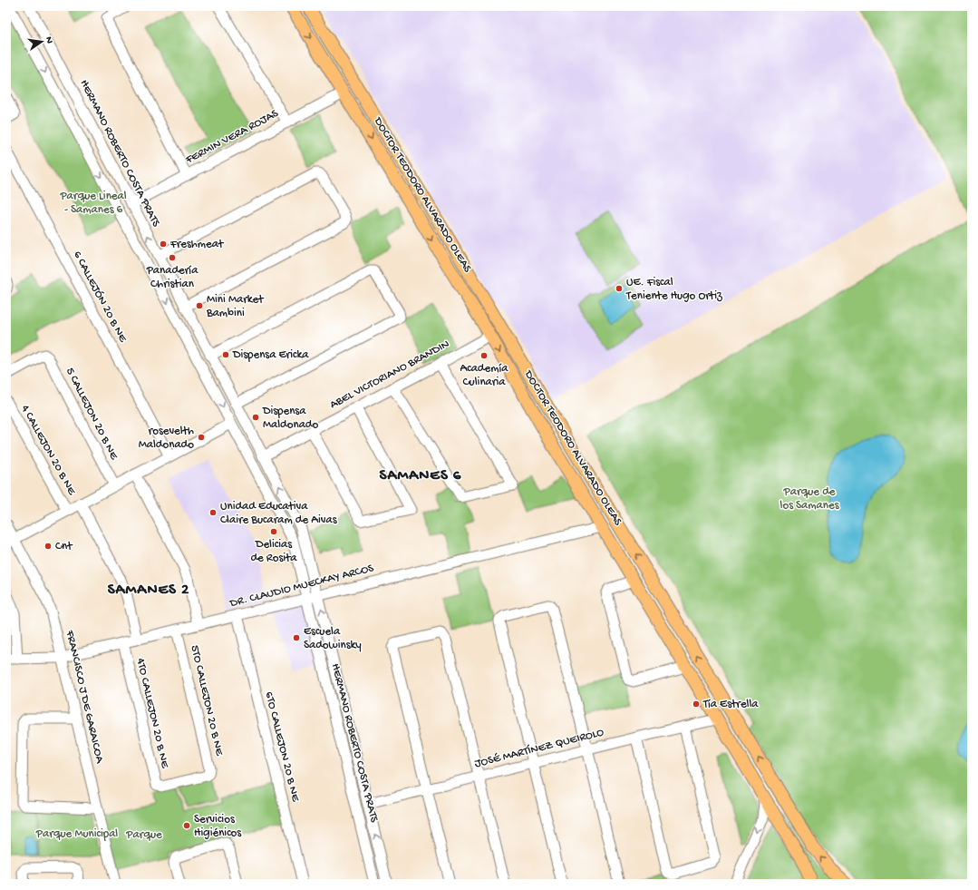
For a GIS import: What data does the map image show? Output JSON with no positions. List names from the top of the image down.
{
  "streets": {
    "main road": ["DOCTOR TEODORO ALVARADO OLEAS"],
    "street": [
      "FERMIN VERA ROJAS",
      "HERMANO ROBERTO COSTA PRATS",
      "6 CALLEJÓN 20 B NE",
      "ABEL VICTORIANO BRANDIN",
      "5 CALLEJON 20 B NE",
      "4 CALLEJON 20 B NE",
      "DR. CLAUDIO MUECKAY ARCOS",
      "FRANCISCO J DE GARAICOA",
      "5TO CALLEJON 20 B NE",
      "4TO CALLEJON 20 B NE",
      "6TO CALLEJON 20 B NE",
      "JOSÉ MARTÍNEZ QUEIROLO"
    ]
  },
  "crossings": [
    ["FERMIN VERA ROJAS", "HERMANO ROBERTO COSTA PRATS"],
    ["FERMIN VERA ROJAS", "DOCTOR TEODORO ALVARADO OLEAS"],
    ["HERMANO ROBERTO COSTA PRATS", "ABEL VICTORIANO BRANDIN"],
    ["HERMANO ROBERTO COSTA PRATS", "DR. CLAUDIO MUECKAY ARCOS"],
    ["HERMANO ROBERTO COSTA PRATS", "JOSÉ MARTÍNEZ QUEIROLO"],
    ["DOCTOR TEODORO ALVARADO OLEAS", "ABEL VICTORIANO BRANDIN"],
    ["DOCTOR TEODORO ALVARADO OLEAS", "DR. CLAUDIO MUECKAY ARCOS"],
    ["DOCTOR TEODORO ALVARADO OLEAS", "JOSÉ MARTÍNEZ QUEIROLO"],
    ["4 CALLEJON 20 B NE", "DR. CLAUDIO MUECKAY ARCOS"],
    ["DR. CLAUDIO MUECKAY ARCOS", "FRANCISCO J DE GARAICOA"],
    ["DR. CLAUDIO MUECKAY ARCOS", "5TO CALLEJON 20 B NE"],
    ["DR. CLAUDIO MUECKAY ARCOS", "4TO CALLEJON 20 B NE"],
    ["DR. CLAUDIO MUECKAY ARCOS", "6TO CALLEJON 20 B NE"],
    ["5TO CALLEJON 20 B NE", "4TO CALLEJON 20 B NE"]
  ],
  "districts": ["SAMANES 6", "SAMANES 2"],
  "parks": [
    "Parque Lineal - Samanes 6",
    "Parque de los Samanes",
    "Parque Municipal",
    "Parque"
  ],
  "places": [
    "Freshmeat",
    "Panadería Christian",
    "UE. Fiscal Teniente Hugo Ortiz",
    "Mini Market Bambini",
    "Dispensa Ericka",
    "Academía Culinaria",
    "Dispensa Maldonado",
    "rosevelth Maldonado",
    "Unidad Educativa Claire Bucaram de Aivas",
    "Delicias de Rosita",
    "Cnt",
    "Escuela Sadowinsky",
    "Tía Estrella",
    "Servicios Higiénicos"
  ],
  "north": "right"
}
